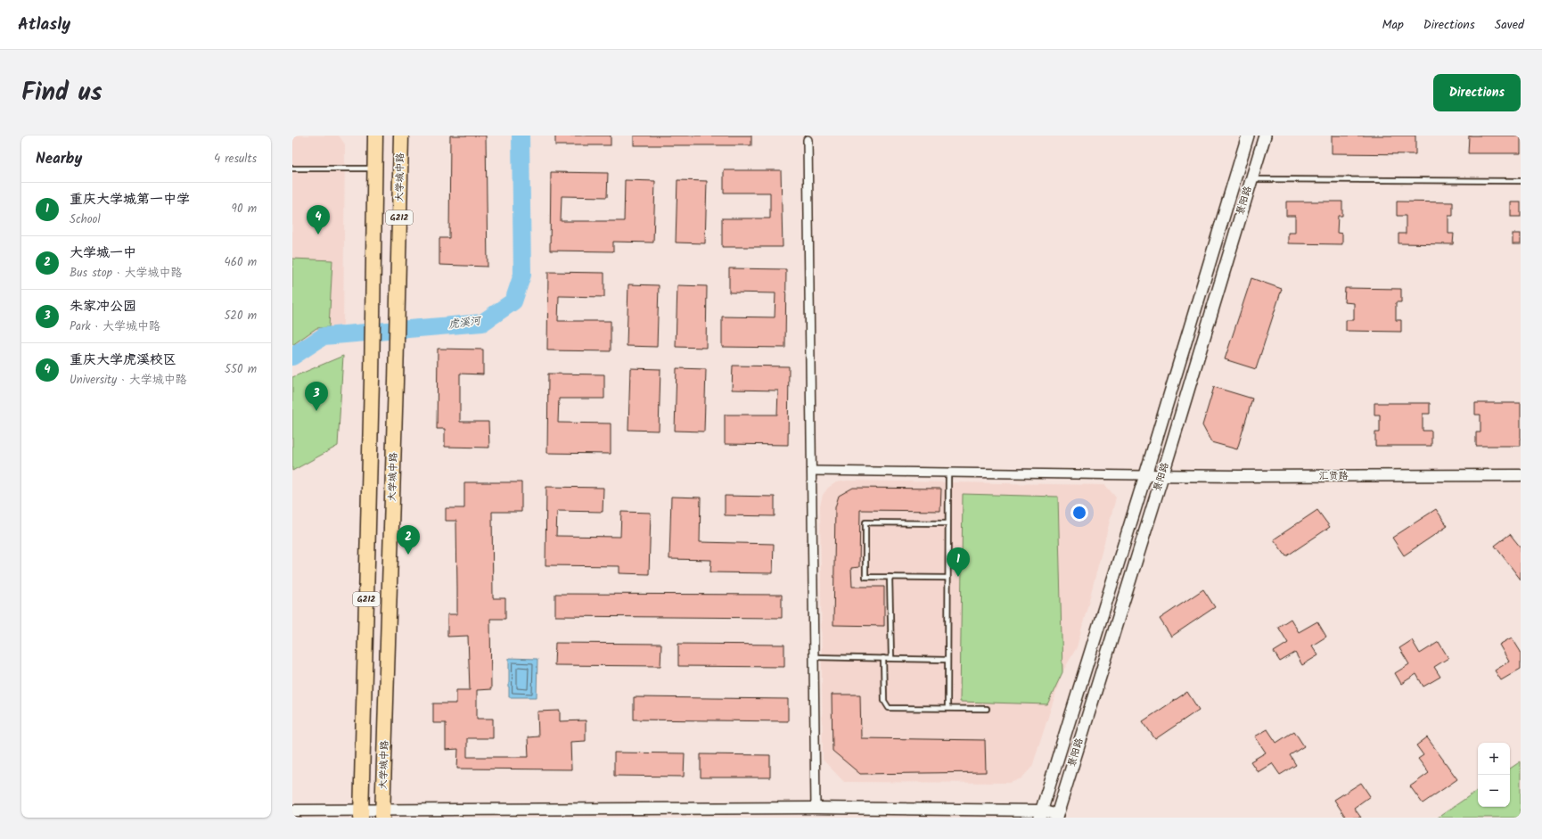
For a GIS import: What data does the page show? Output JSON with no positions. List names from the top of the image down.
{
  "streets": {
    "highway": ["大学城中路", "G212"],
    "main road": ["景阳路"],
    "street": ["汇贤路"]
  },
  "crossings": [
    ["景阳路", "汇贤路"]
  ],
  "water": ["虎溪河"],
  "page": {
    "header": "Atlasly",
    "nav": ["Map", "Directions", "Saved"],
    "title": "Find us",
    "buttons": "Directions",
    "heading": ["Nearby", "4 results"],
    "list": [
      {
        "mark": "1",
        "name": "重庆大学城第一中学",
        "note": "School",
        "value": "90 m"
      },
      {
        "mark": "2",
        "name": "大学城一中",
        "note": "Bus stop · 大学城中路",
        "value": "460 m"
      },
      {
        "mark": "3",
        "name": "朱家冲公园",
        "note": "Park · 大学城中路",
        "value": "520 m"
      },
      {
        "mark": "4",
        "name": "重庆大学虎溪校区",
        "note": "University · 大学城中路",
        "value": "550 m"
      }
    ],
    "pins": [
      "4",
      "3",
      "2",
      "1"
    ],
    "map_buttons": ["+", "−"]
  }
}
